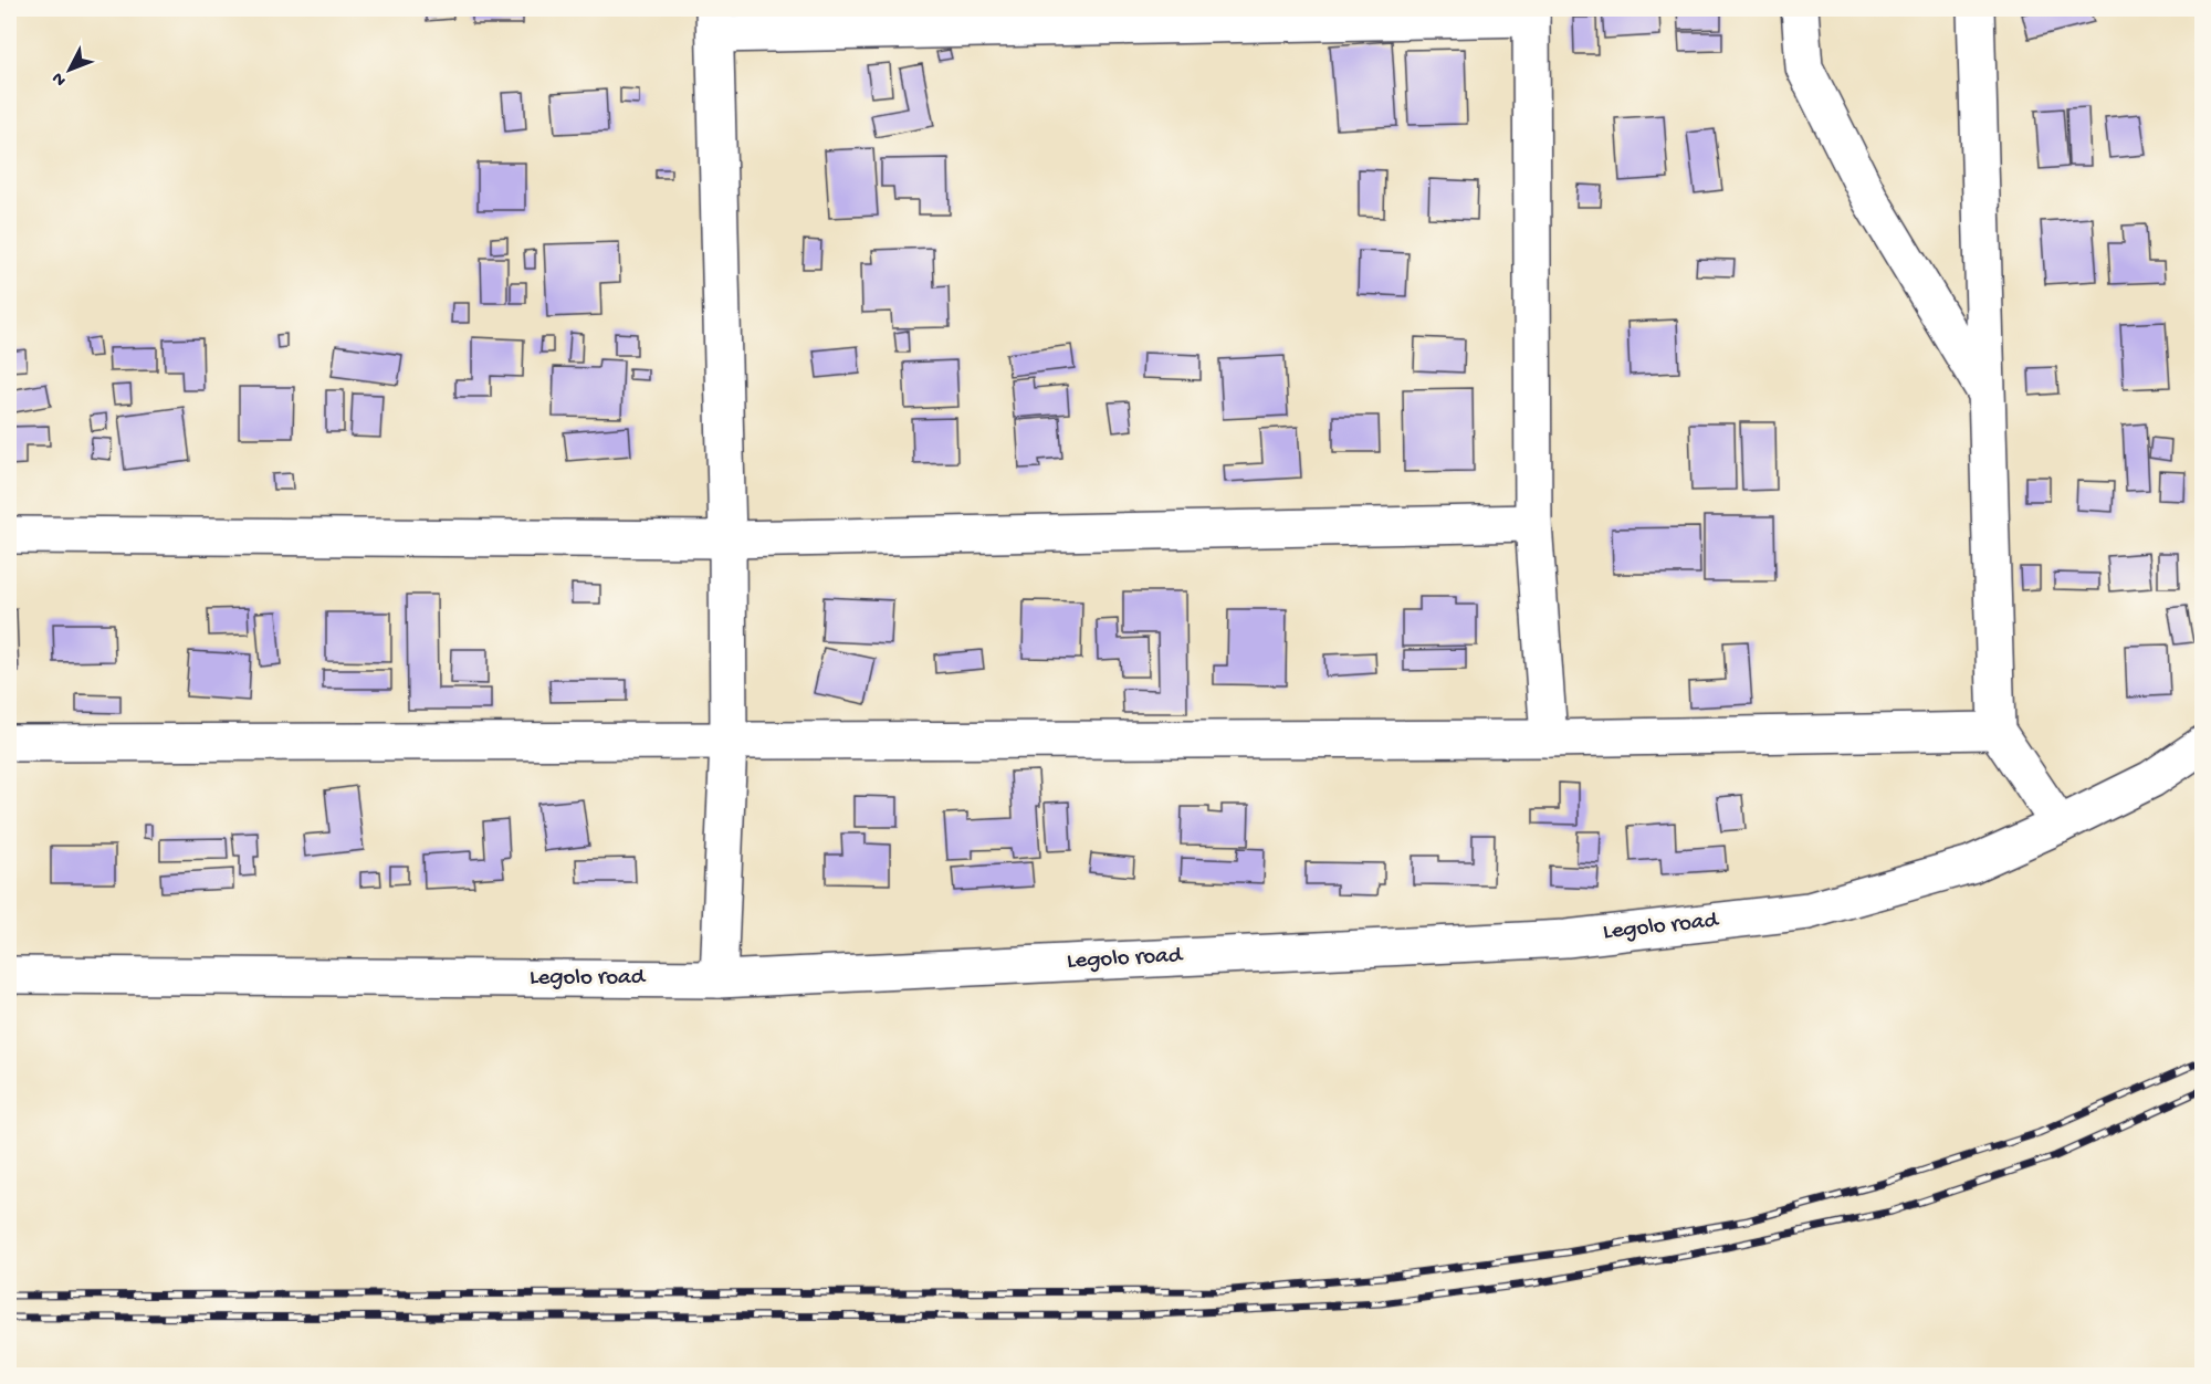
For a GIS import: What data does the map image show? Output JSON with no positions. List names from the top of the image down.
{
  "streets": {
    "street": ["Legolo road"]
  },
  "north": "bottom left"
}
